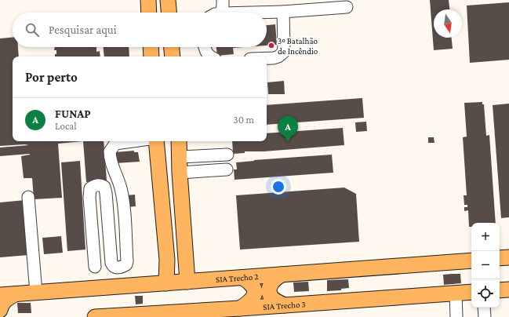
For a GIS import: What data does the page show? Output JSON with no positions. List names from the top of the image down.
{
  "streets": {
    "main road": ["SIA Trecho 2", "SIA Trecho 3"]
  },
  "places": ["3º Batalhão de Incêndio"],
  "north": "bottom",
  "page": {
    "search": "Pesquisar aqui",
    "heading": "Por perto",
    "list": [
      {
        "mark": "A",
        "name": "FUNAP",
        "note": "Local",
        "value": "30 m"
      }
    ],
    "pins": "A",
    "map_buttons": ["+", "−"]
  }
}
